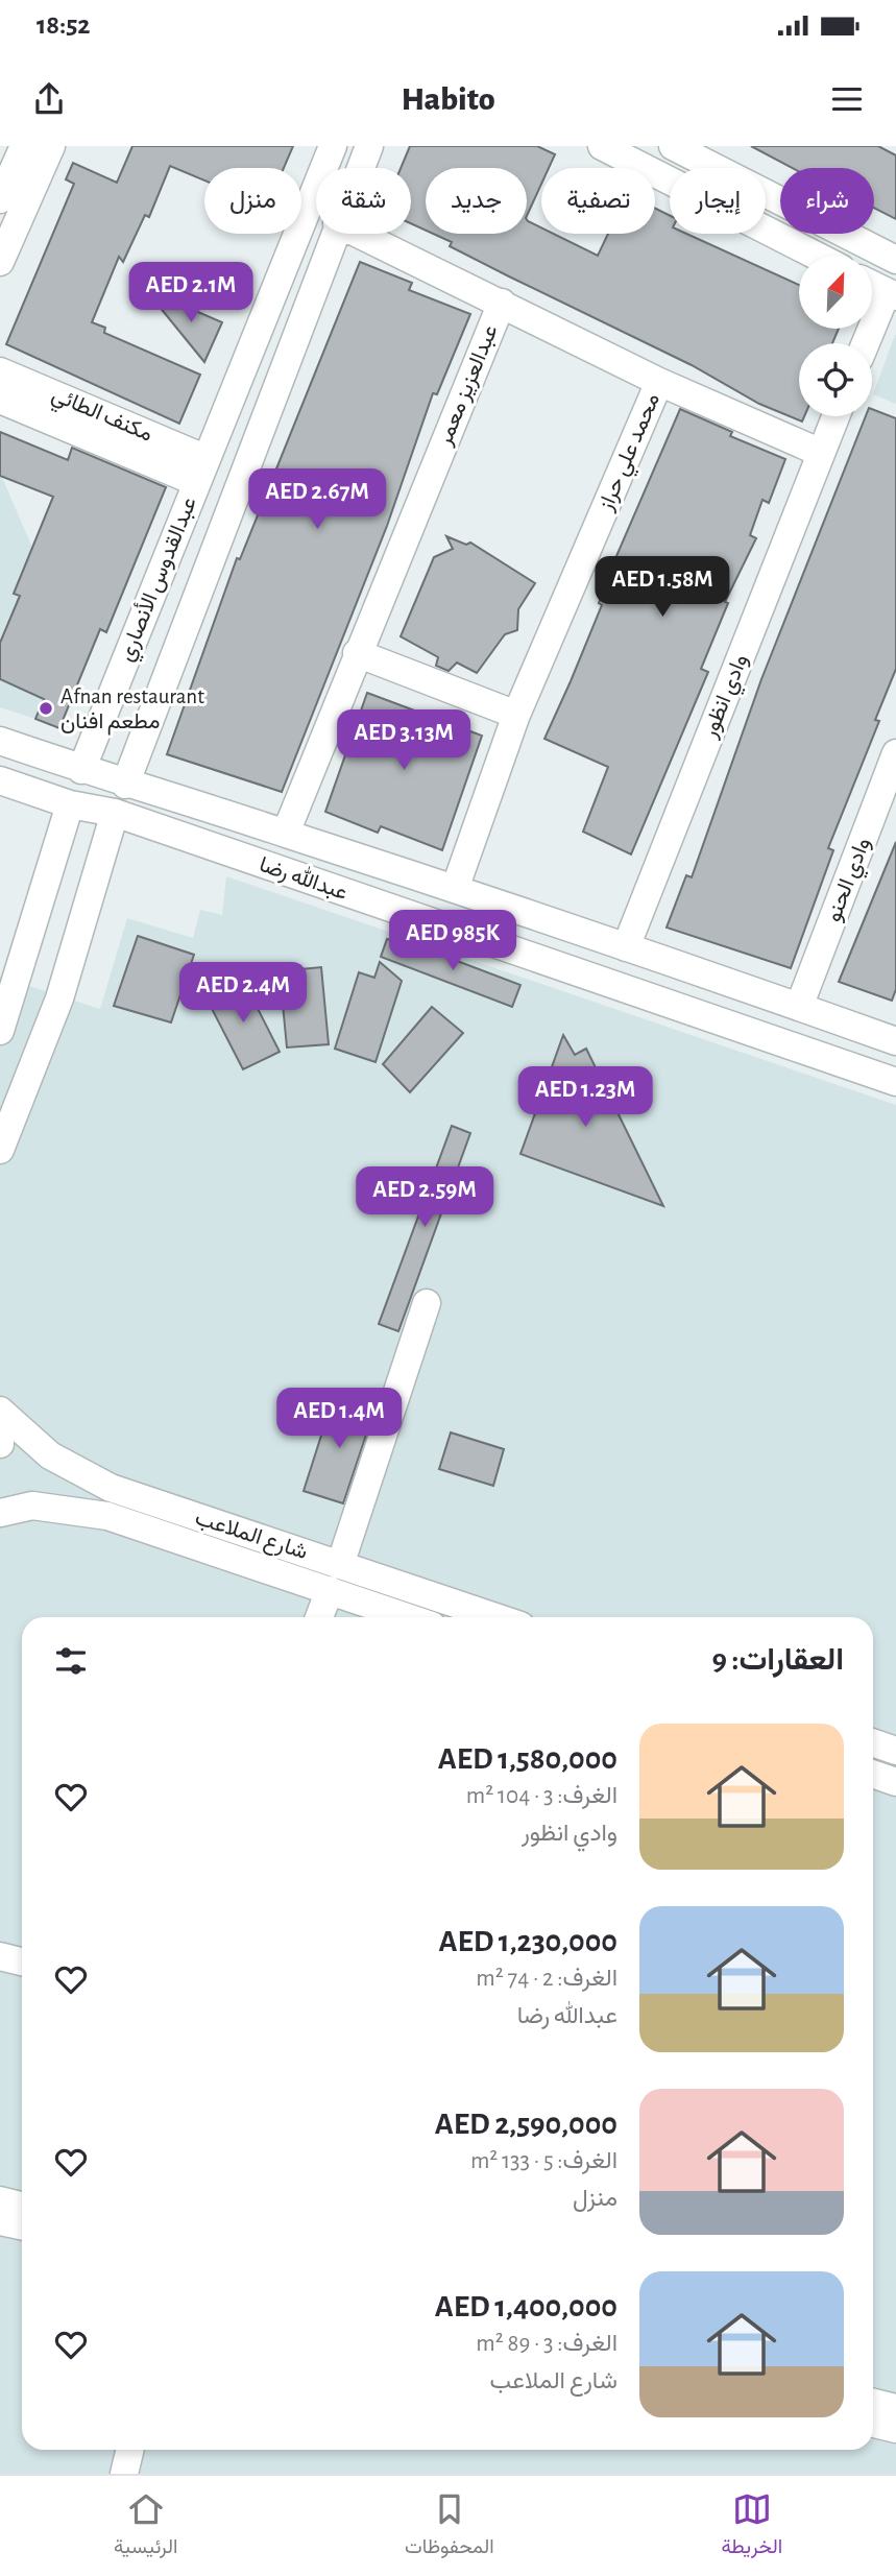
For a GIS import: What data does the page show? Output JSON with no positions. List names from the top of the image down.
{
  "streets": {
    "street": [
      "عبدالعزيز معمر",
      "مكنف الطائي",
      "محمد علي حراز",
      "عبدالقدوس الأنصاري",
      "وادي انظور",
      "عبدالله رضا",
      "وادي الحنو",
      "شارع الملاعب"
    ]
  },
  "crossings": [
    ["عبدالعزيز معمر", "عبدالله رضا"],
    ["مكنف الطائي", "عبدالقدوس الأنصاري"],
    ["محمد علي حراز", "عبدالله رضا"],
    ["عبدالقدوس الأنصاري", "عبدالله رضا"],
    ["وادي انظور", "عبدالله رضا"],
    ["عبدالله رضا", "وادي الحنو"]
  ],
  "places": ["Afnan restaurant مطعم افنان"],
  "north": "top right",
  "page": {
    "status": "18:52",
    "header": "Habito",
    "chip": [
      "شراء",
      "إيجار",
      "تصفية",
      "جديد",
      "شقة",
      "منزل"
    ],
    "price": [
      "AED 2.1M",
      "AED 2.67M",
      "AED 1.58M",
      "AED 3.13M",
      "AED 985K",
      "AED 2.4M",
      "AED 1.23M",
      "AED 2.59M",
      "AED 1.4M"
    ],
    "heading": "العقارات: 9",
    "list": [
      {
        "name": "AED 1,580,000",
        "note": "الغرف: 3 · 104 m² · وادي انظور"
      },
      {
        "name": "AED 1,230,000",
        "note": "الغرف: 2 · 74 m² · عبدالله رضا"
      },
      {
        "name": "AED 2,590,000",
        "note": "الغرف: 5 · 133 m² · منزل"
      },
      {
        "name": "AED 1,400,000",
        "note": "الغرف: 3 · 89 m² · شارع الملاعب"
      }
    ],
    "tabs": ["الخريطة", "المحفوظات", "الرئيسية"]
  }
}
